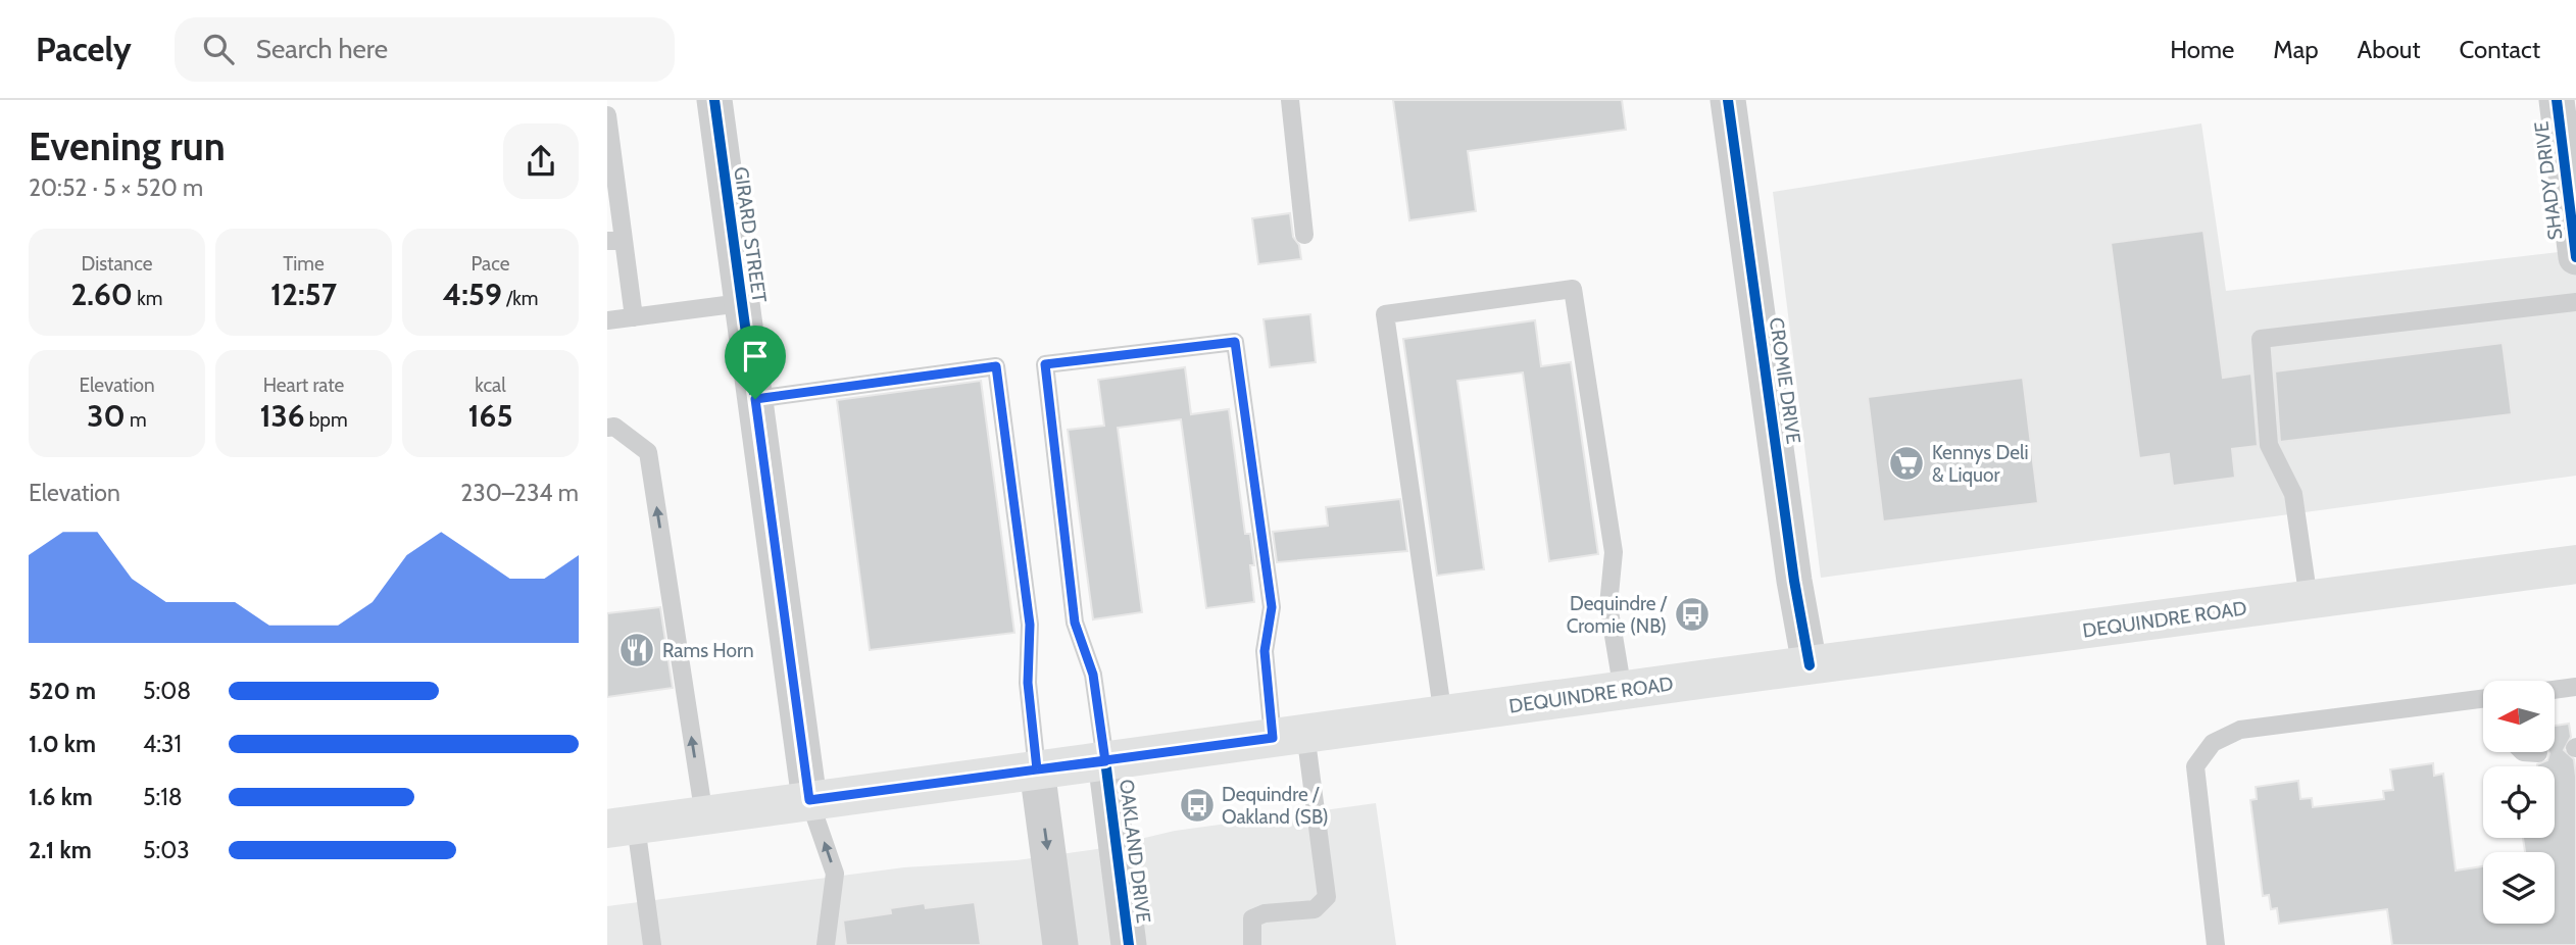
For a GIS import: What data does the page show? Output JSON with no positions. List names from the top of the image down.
{
  "streets": {
    "main road": ["DEQUINDRE ROAD"],
    "street": [
      "SHADY DRIVE",
      "GIRARD STREET",
      "CROMIE DRIVE",
      "OAKLAND DRIVE"
    ]
  },
  "crossings": [
    ["GIRARD STREET", "DEQUINDRE ROAD"],
    ["CROMIE DRIVE", "DEQUINDRE ROAD"],
    ["DEQUINDRE ROAD", "OAKLAND DRIVE"]
  ],
  "places": {
    "supermarket": ["Kennys Deli & Liquor"],
    "bus stop": ["Dequindre / Cromie (NB)", "Dequindre / Oakland (SB)"],
    "restaurant": ["Rams Horn"]
  },
  "north": "left",
  "page": {
    "header": "Pacely",
    "search": "Search here",
    "nav": [
      "Home",
      "Map",
      "About",
      "Contact"
    ],
    "heading": ["Evening run", "20:52 · 5 × 520 m"],
    "stats": [
      ["Distance", "2.60 km"],
      ["Time", "12:57"],
      ["Pace", "4:59 /km"],
      ["Elevation", "30 m"],
      ["Heart rate", "136 bpm"],
      ["kcal", "165"]
    ],
    "chart": ["Elevation", "230–234 m"],
    "list": [
      {
        "name": "520 m",
        "note": "5:08"
      },
      {
        "name": "1.0 km",
        "note": "4:31"
      },
      {
        "name": "1.6 km",
        "note": "5:18"
      },
      {
        "name": "2.1 km",
        "note": "5:03"
      }
    ]
  }
}
